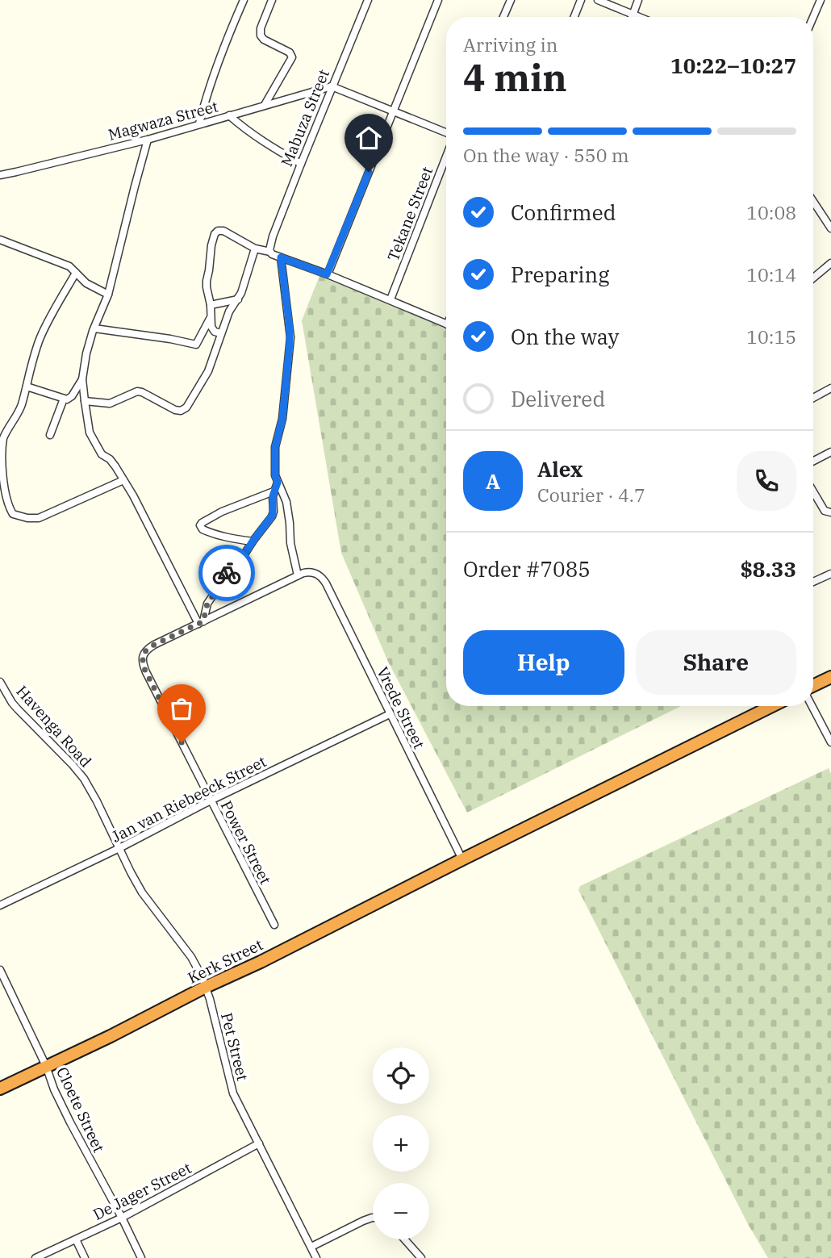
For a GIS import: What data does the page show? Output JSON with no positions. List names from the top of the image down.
{
  "streets": {
    "highway": ["Kerk Street"],
    "street": [
      "Mabuza Street",
      "Magwaza Street",
      "Tekane Street",
      "Vrede Street",
      "Havenga Road",
      "Jan van Riebeeck Street",
      "Power Street",
      "Pet Street",
      "Cloete Street",
      "De Jager Street"
    ]
  },
  "crossings": [
    ["Mabuza Street", "Magwaza Street"],
    ["Vrede Street", "Jan van Riebeeck Street"],
    ["Vrede Street", "Kerk Street"],
    ["Havenga Road", "Jan van Riebeeck Street"],
    ["Havenga Road", "Pet Street"],
    ["Jan van Riebeeck Street", "Power Street"],
    ["Jan van Riebeeck Street", "Pet Street"],
    ["Kerk Street", "Pet Street"],
    ["Kerk Street", "Cloete Street"],
    ["Pet Street", "De Jager Street"],
    ["Cloete Street", "De Jager Street"]
  ],
  "page": {
    "heading": ["4 min", "Arriving in", "10:22–10:27"],
    "panel": [
      "Alex",
      "Courier · 4.7",
      "Order #7085",
      "$8.33"
    ],
    "bar": "On the way · 550 m",
    "list": [
      ["Confirmed", "10:08"],
      ["Preparing", "10:14"],
      ["On the way", "10:15"],
      "Delivered"
    ],
    "round": "A",
    "buttons": ["Help", "Share"],
    "map_buttons": ["+", "−"]
  }
}
